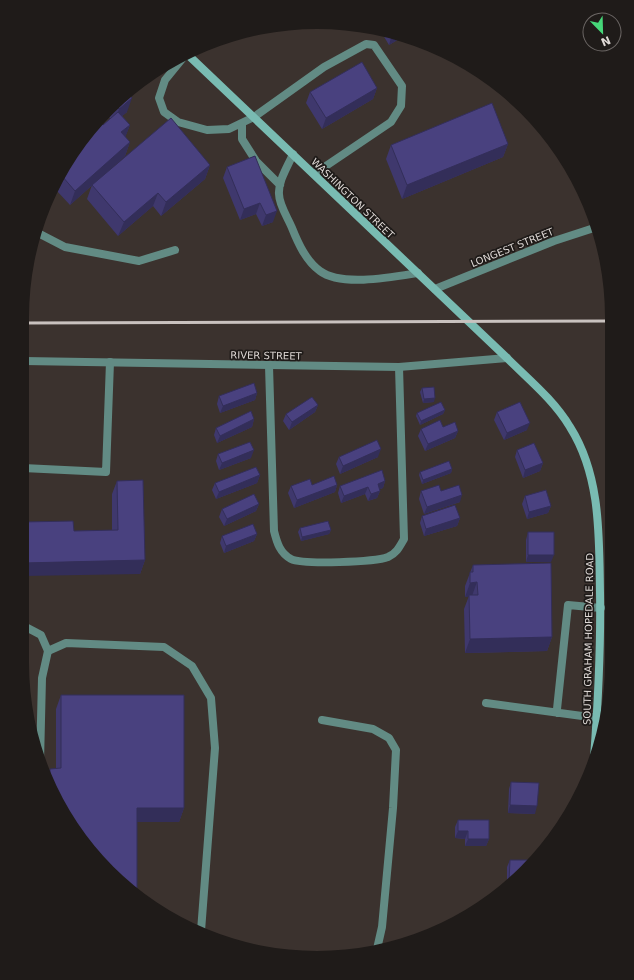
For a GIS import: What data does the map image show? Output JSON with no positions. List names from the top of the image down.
{
  "streets": {
    "street": [
      "WASHINGTON STREET",
      "LONGEST STREET",
      "RIVER STREET",
      "SOUTH GRAHAM HOPEDALE ROAD"
    ]
  },
  "crossings": [
    ["WASHINGTON STREET", "LONGEST STREET"],
    ["WASHINGTON STREET", "RIVER STREET"],
    ["WASHINGTON STREET", "SOUTH GRAHAM HOPEDALE ROAD"],
    ["RIVER STREET", "SOUTH GRAHAM HOPEDALE ROAD"]
  ],
  "north": "bottom right"
}
